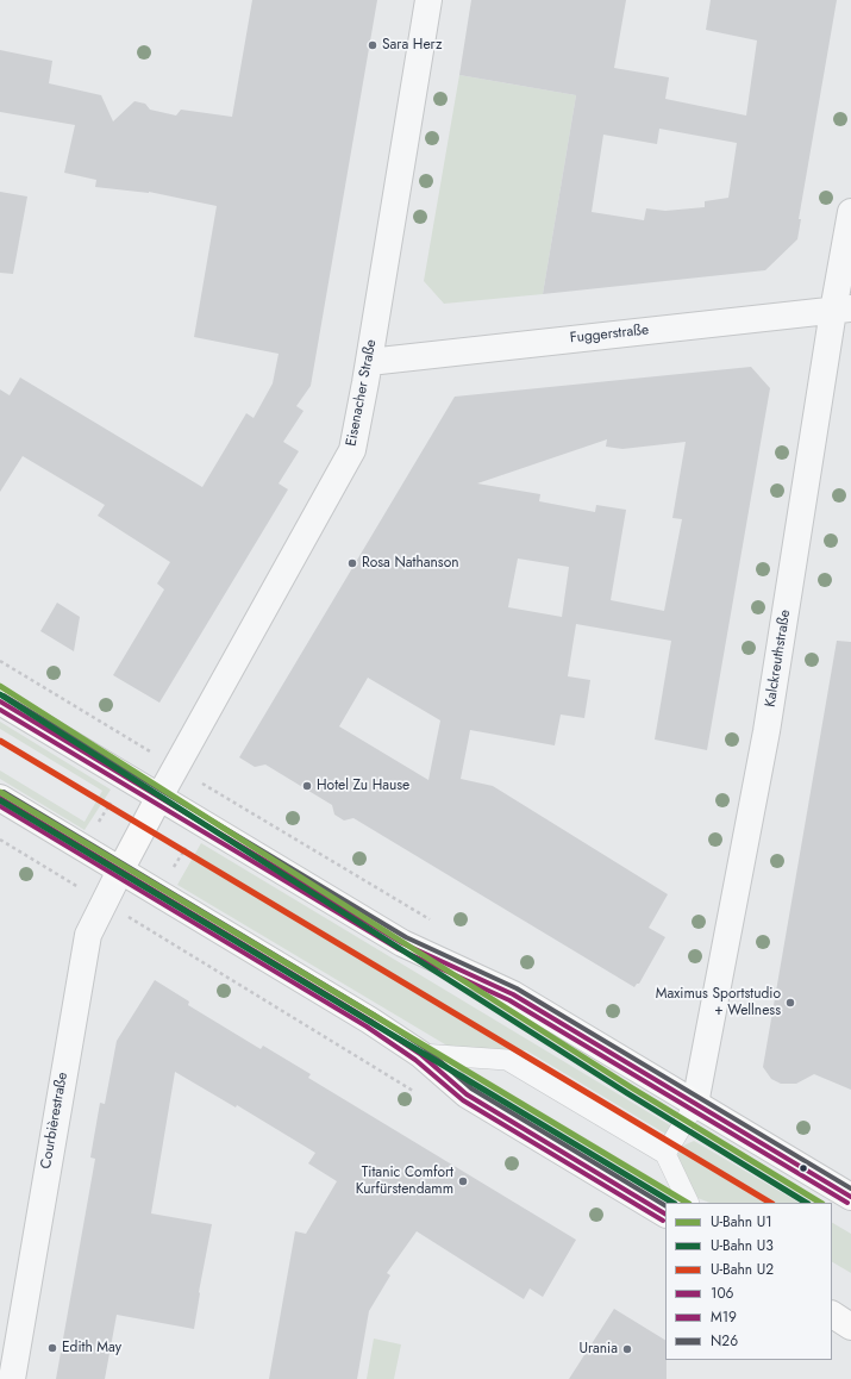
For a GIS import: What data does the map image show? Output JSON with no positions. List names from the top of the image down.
{
  "streets": {
    "street": [
      "Fuggerstraße",
      "Eisenacher Straße",
      "Kalckreuthstraße",
      "Courbièrestraße"
    ]
  },
  "crossings": [
    ["Fuggerstraße", "Eisenacher Straße"],
    ["Fuggerstraße", "Kalckreuthstraße"]
  ],
  "places": [
    "Sara Herz",
    "Rosa Nathanson",
    "Hotel Zu Hause",
    "Maximus Sportstudio + Wellness",
    "Titanic Comfort Kurfürstendamm",
    "Edith May",
    "Urania"
  ],
  "lines": [
    "metro line U1",
    "metro line U3",
    "transit line N26",
    "transit line 106",
    "transit line M19",
    "metro line U2"
  ],
  "legend": [
    "U-Bahn U1",
    "U-Bahn U3",
    "U-Bahn U2",
    "106",
    "M19",
    "N26"
  ]
}
